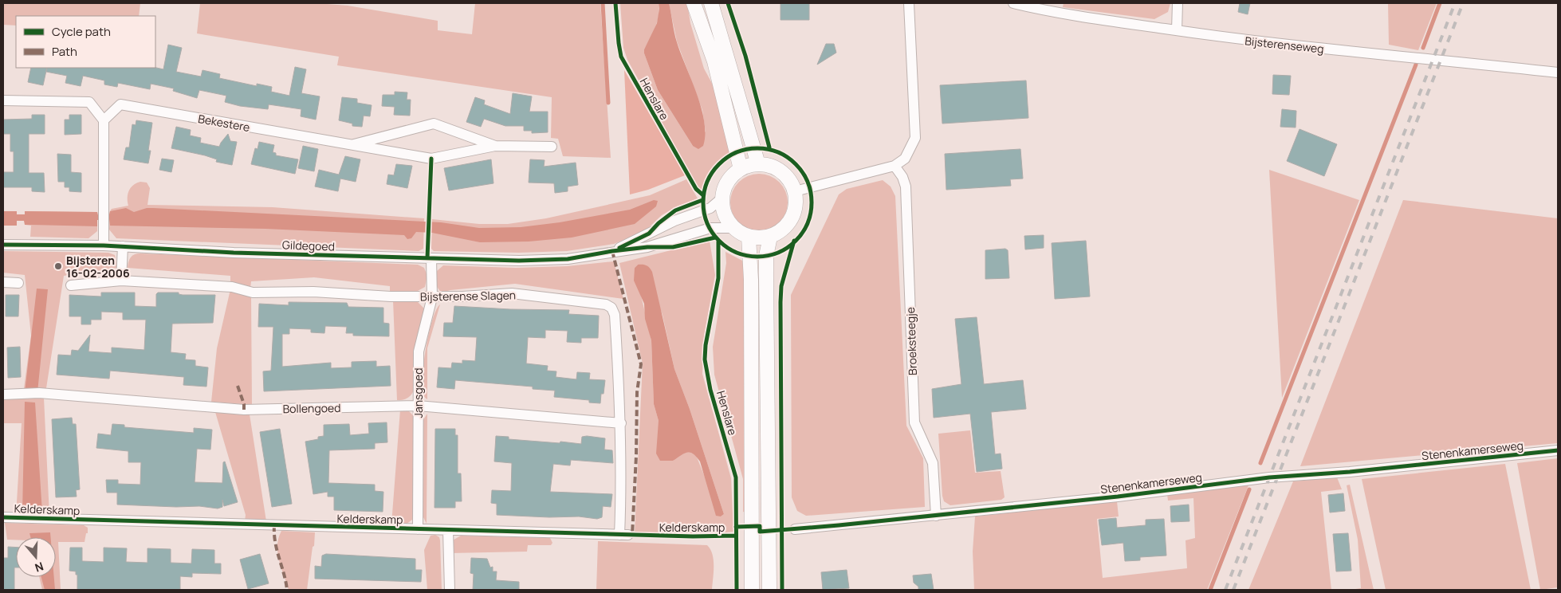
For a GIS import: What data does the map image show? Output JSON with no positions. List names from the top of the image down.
{
  "streets": {
    "street": [
      "Bijsterenseweg",
      "Henslare",
      "Bekestere",
      "Gildegoed",
      "Bijsterense Slagen",
      "Broeksteegje",
      "Jansgoed",
      "Bollengoed",
      "Stenenkamerseweg",
      "Kelderskamp"
    ]
  },
  "crossings": [
    ["Henslare", "Gildegoed"],
    ["Gildegoed", "Jansgoed"],
    ["Bijsterense Slagen", "Jansgoed"],
    ["Bijsterense Slagen", "Bollengoed"],
    ["Bijsterense Slagen", "Kelderskamp"],
    ["Broeksteegje", "Stenenkamerseweg"],
    ["Jansgoed", "Bollengoed"],
    ["Jansgoed", "Kelderskamp"]
  ],
  "places": ["Bijsteren 16-02-2006"],
  "legend": ["Cycle path", "Path"],
  "north": "bottom"
}
